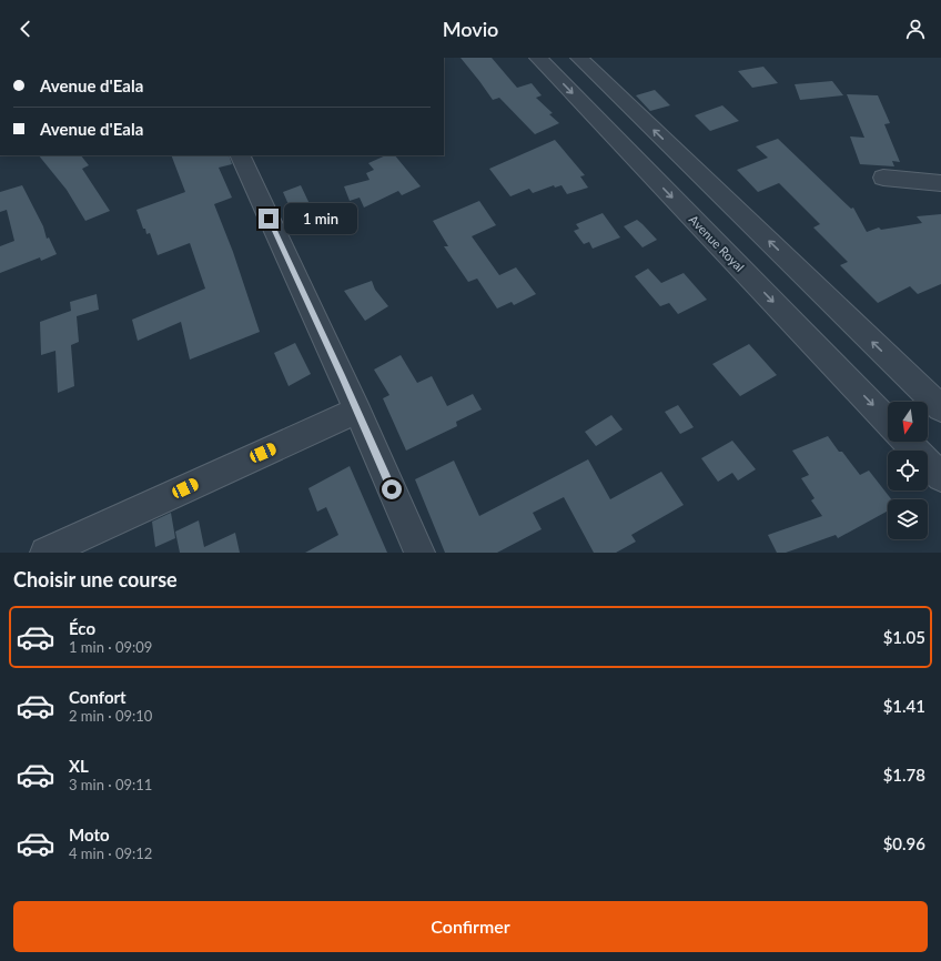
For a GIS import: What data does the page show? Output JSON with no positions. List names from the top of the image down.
{
  "streets": {
    "street": ["Avenue Royal"]
  },
  "north": "bottom",
  "page": {
    "header": "Movio",
    "banner": ["Avenue d'Eala", "Avenue d'Eala"],
    "bubble": "1 min",
    "heading": "Choisir une course",
    "list": [
      {
        "name": "Éco",
        "note": "1 min · 09:09",
        "value": "$1.05"
      },
      {
        "name": "Confort",
        "note": "2 min · 09:10",
        "value": "$1.41"
      },
      {
        "name": "XL",
        "note": "3 min · 09:11",
        "value": "$1.78"
      },
      {
        "name": "Moto",
        "note": "4 min · 09:12",
        "value": "$0.96"
      }
    ],
    "buttons": "Confirmer"
  }
}
